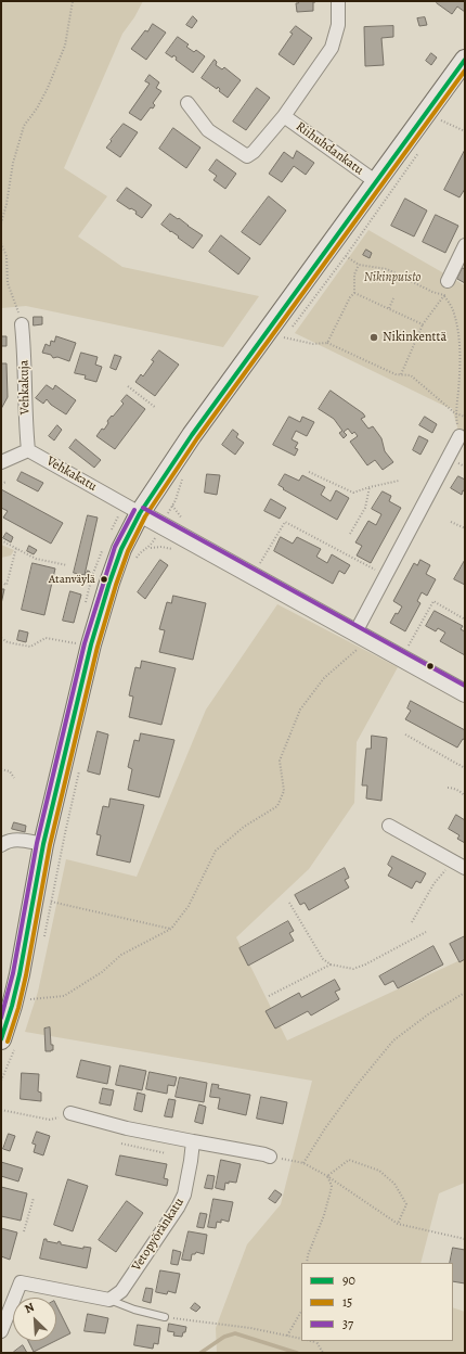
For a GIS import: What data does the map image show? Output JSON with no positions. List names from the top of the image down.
{
  "streets": {
    "street": [
      "Riihuhdankatu",
      "Vehkakuja",
      "Vehkakatu",
      "Vetopyöränkatu"
    ]
  },
  "crossings": [
    ["Vehkakuja", "Vehkakatu"]
  ],
  "parks": ["Nikinpuisto"],
  "places": ["Nikinkenttä", "Atanväylä"],
  "lines": ["transit line 90", "transit line 15", "transit line 37"],
  "legend": ["90", "15", "37"],
  "north": "top left"
}
